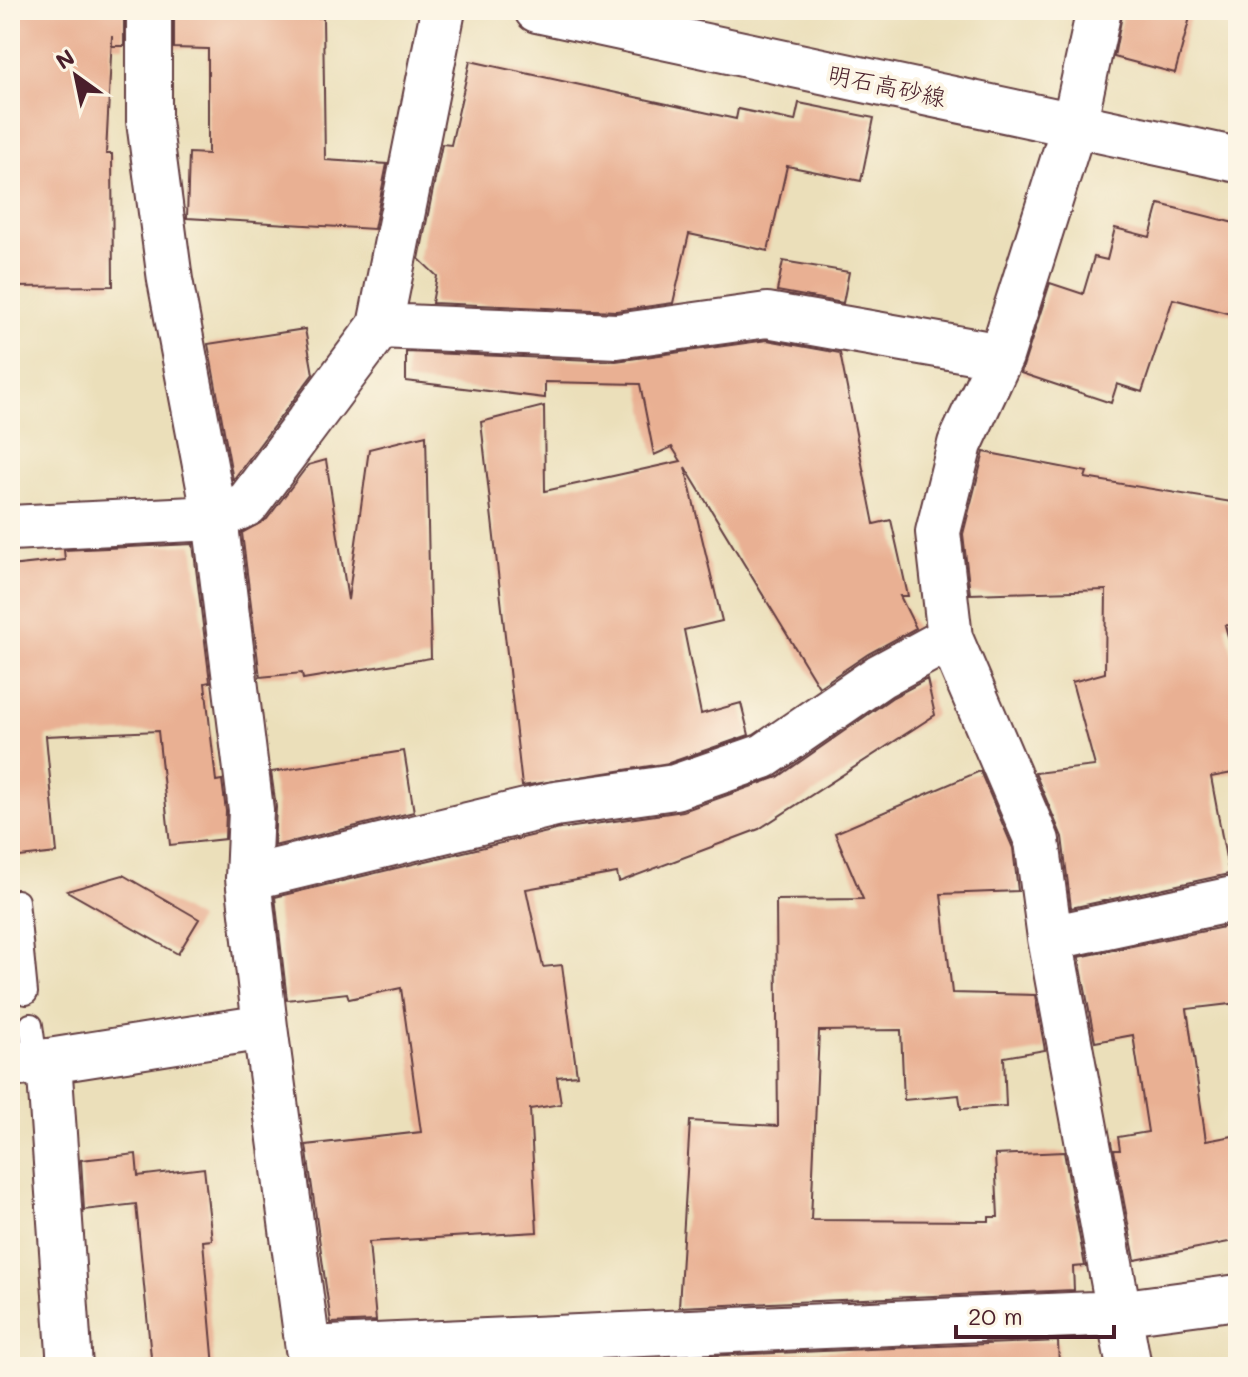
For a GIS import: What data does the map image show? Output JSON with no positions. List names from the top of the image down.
{
  "streets": {
    "street": ["明石高砂線"]
  },
  "scale_bar": "20 m",
  "north": "top left"
}
